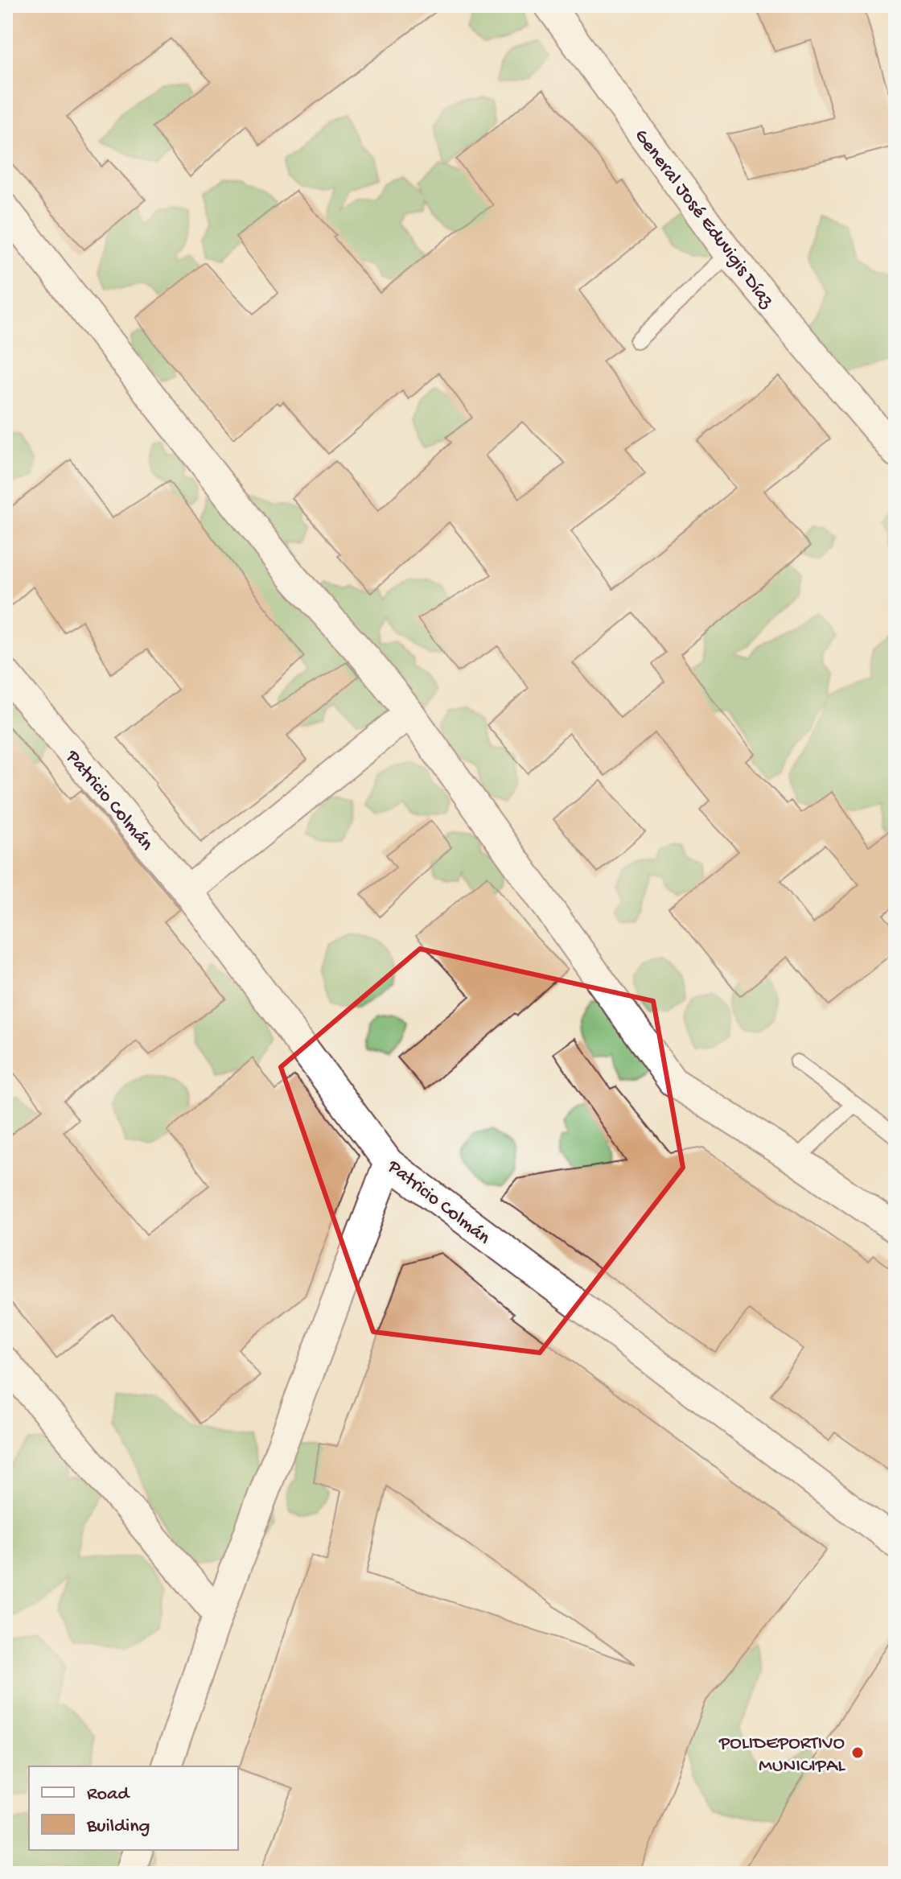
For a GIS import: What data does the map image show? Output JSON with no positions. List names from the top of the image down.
{
  "streets": {
    "street": ["General José Eduvigis Díaz", "Patricio Colmán"]
  },
  "places": ["POLIDEPORTIVO MUNICIPAL"],
  "legend": ["Road", "Building"]
}
